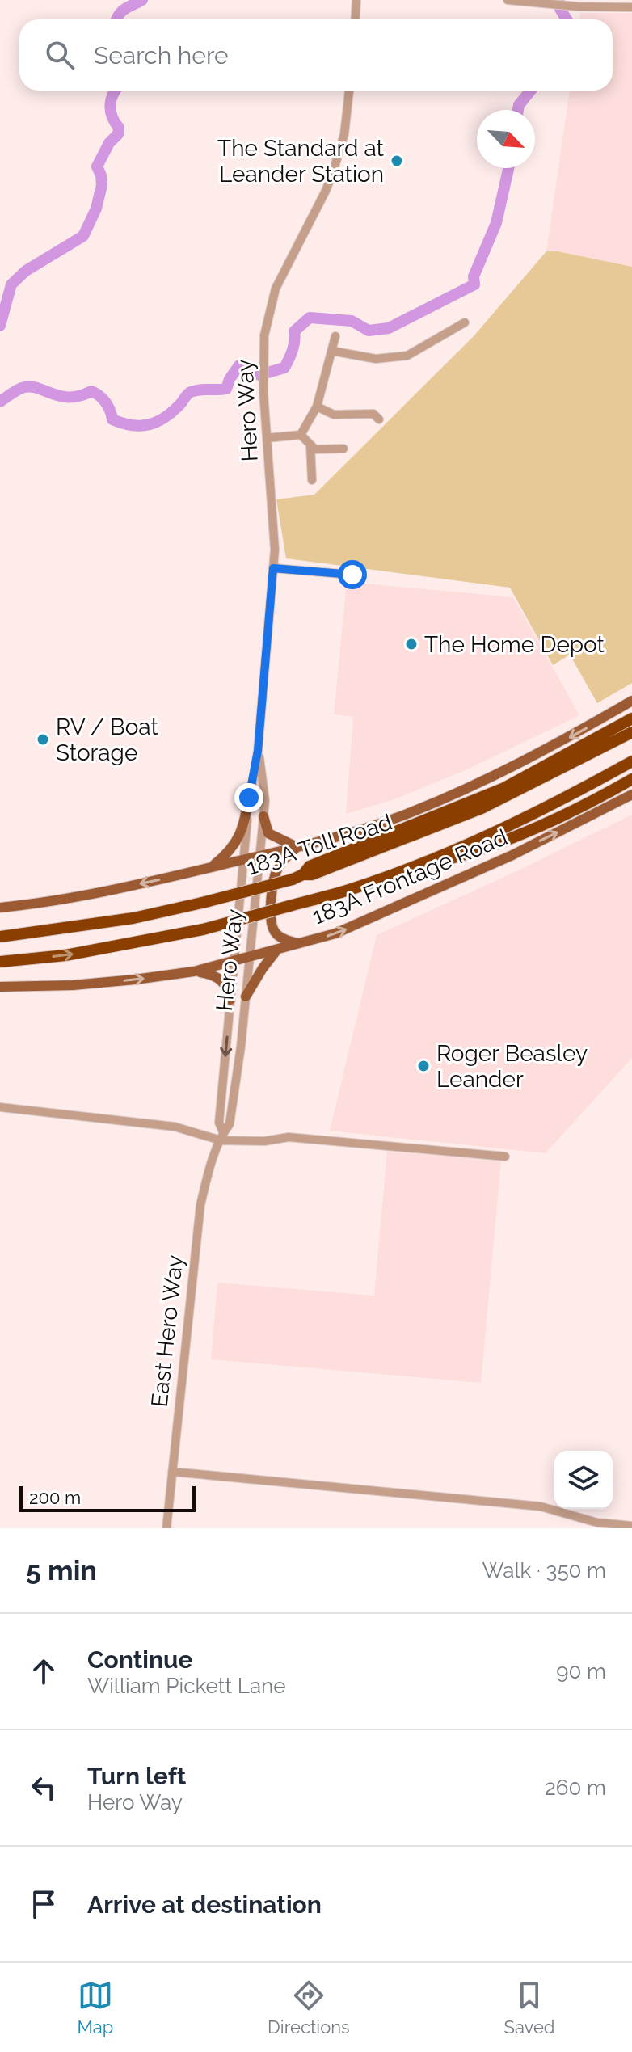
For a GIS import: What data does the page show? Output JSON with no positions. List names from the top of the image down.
{
  "streets": {
    "highway": ["183A Toll Road"],
    "main road": ["183A Frontage Road"],
    "street": ["Hero Way", "East Hero Way"]
  },
  "crossings": [
    ["Hero Way", "183A Frontage Road"],
    ["Hero Way", "East Hero Way"]
  ],
  "places": [
    "The Standard at Leander Station",
    "The Home Depot",
    "RV / Boat Storage",
    "Roger Beasley Leander"
  ],
  "scale_bar": "200 m",
  "north": "bottom right",
  "page": {
    "search": "Search here",
    "scale": "200 m",
    "heading": ["5 min", "Walk · 350 m"],
    "list": [
      ["Continue", "William Pickett Lane", "90 m"],
      ["Turn left", "Hero Way", "260 m"],
      "Arrive at destination"
    ],
    "nav": ["Map", "Directions", "Saved"]
  }
}
